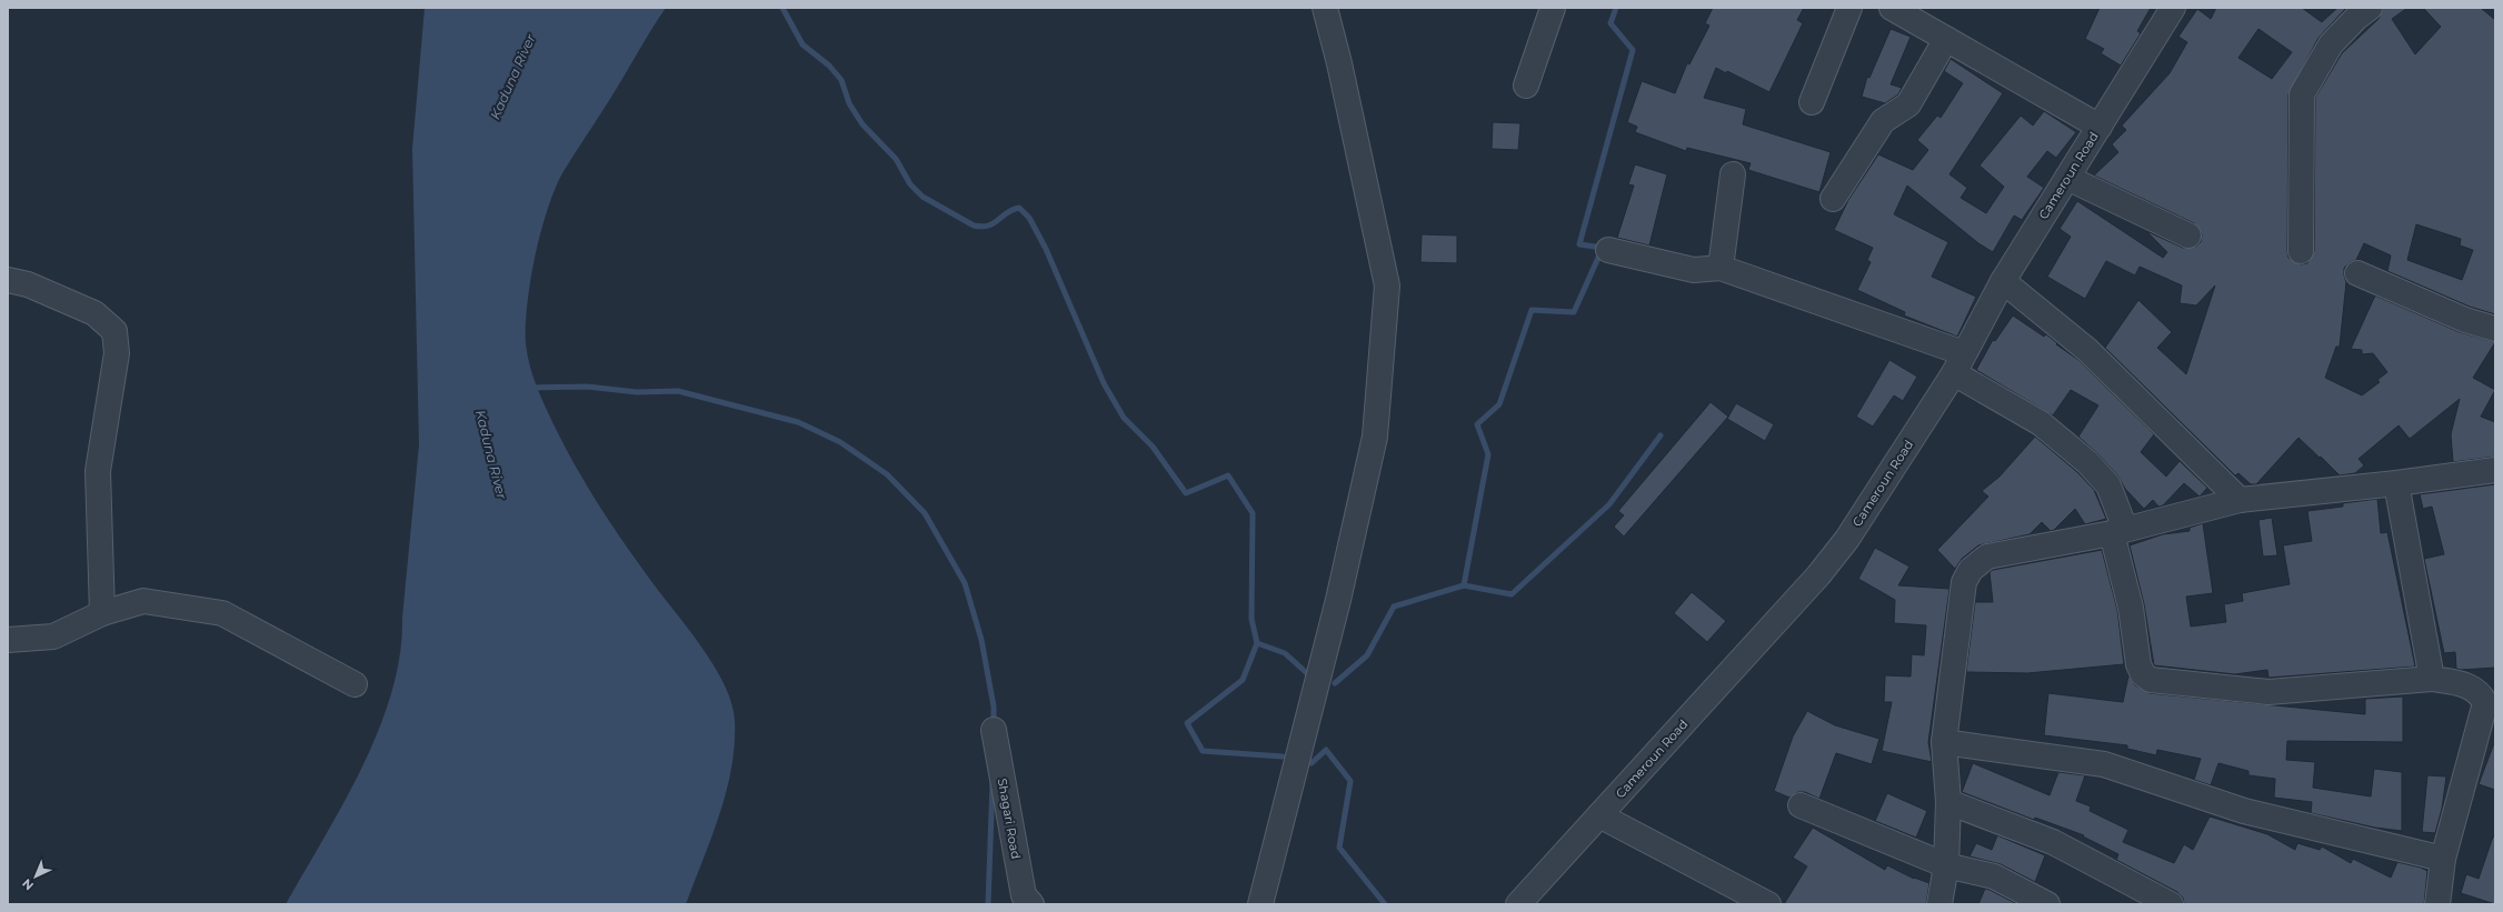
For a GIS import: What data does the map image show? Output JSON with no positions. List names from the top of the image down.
{
  "streets": {
    "street": ["Cameroun Road", "Shagari Road"]
  },
  "water": ["Kaduna River"],
  "north": "bottom left"
}
